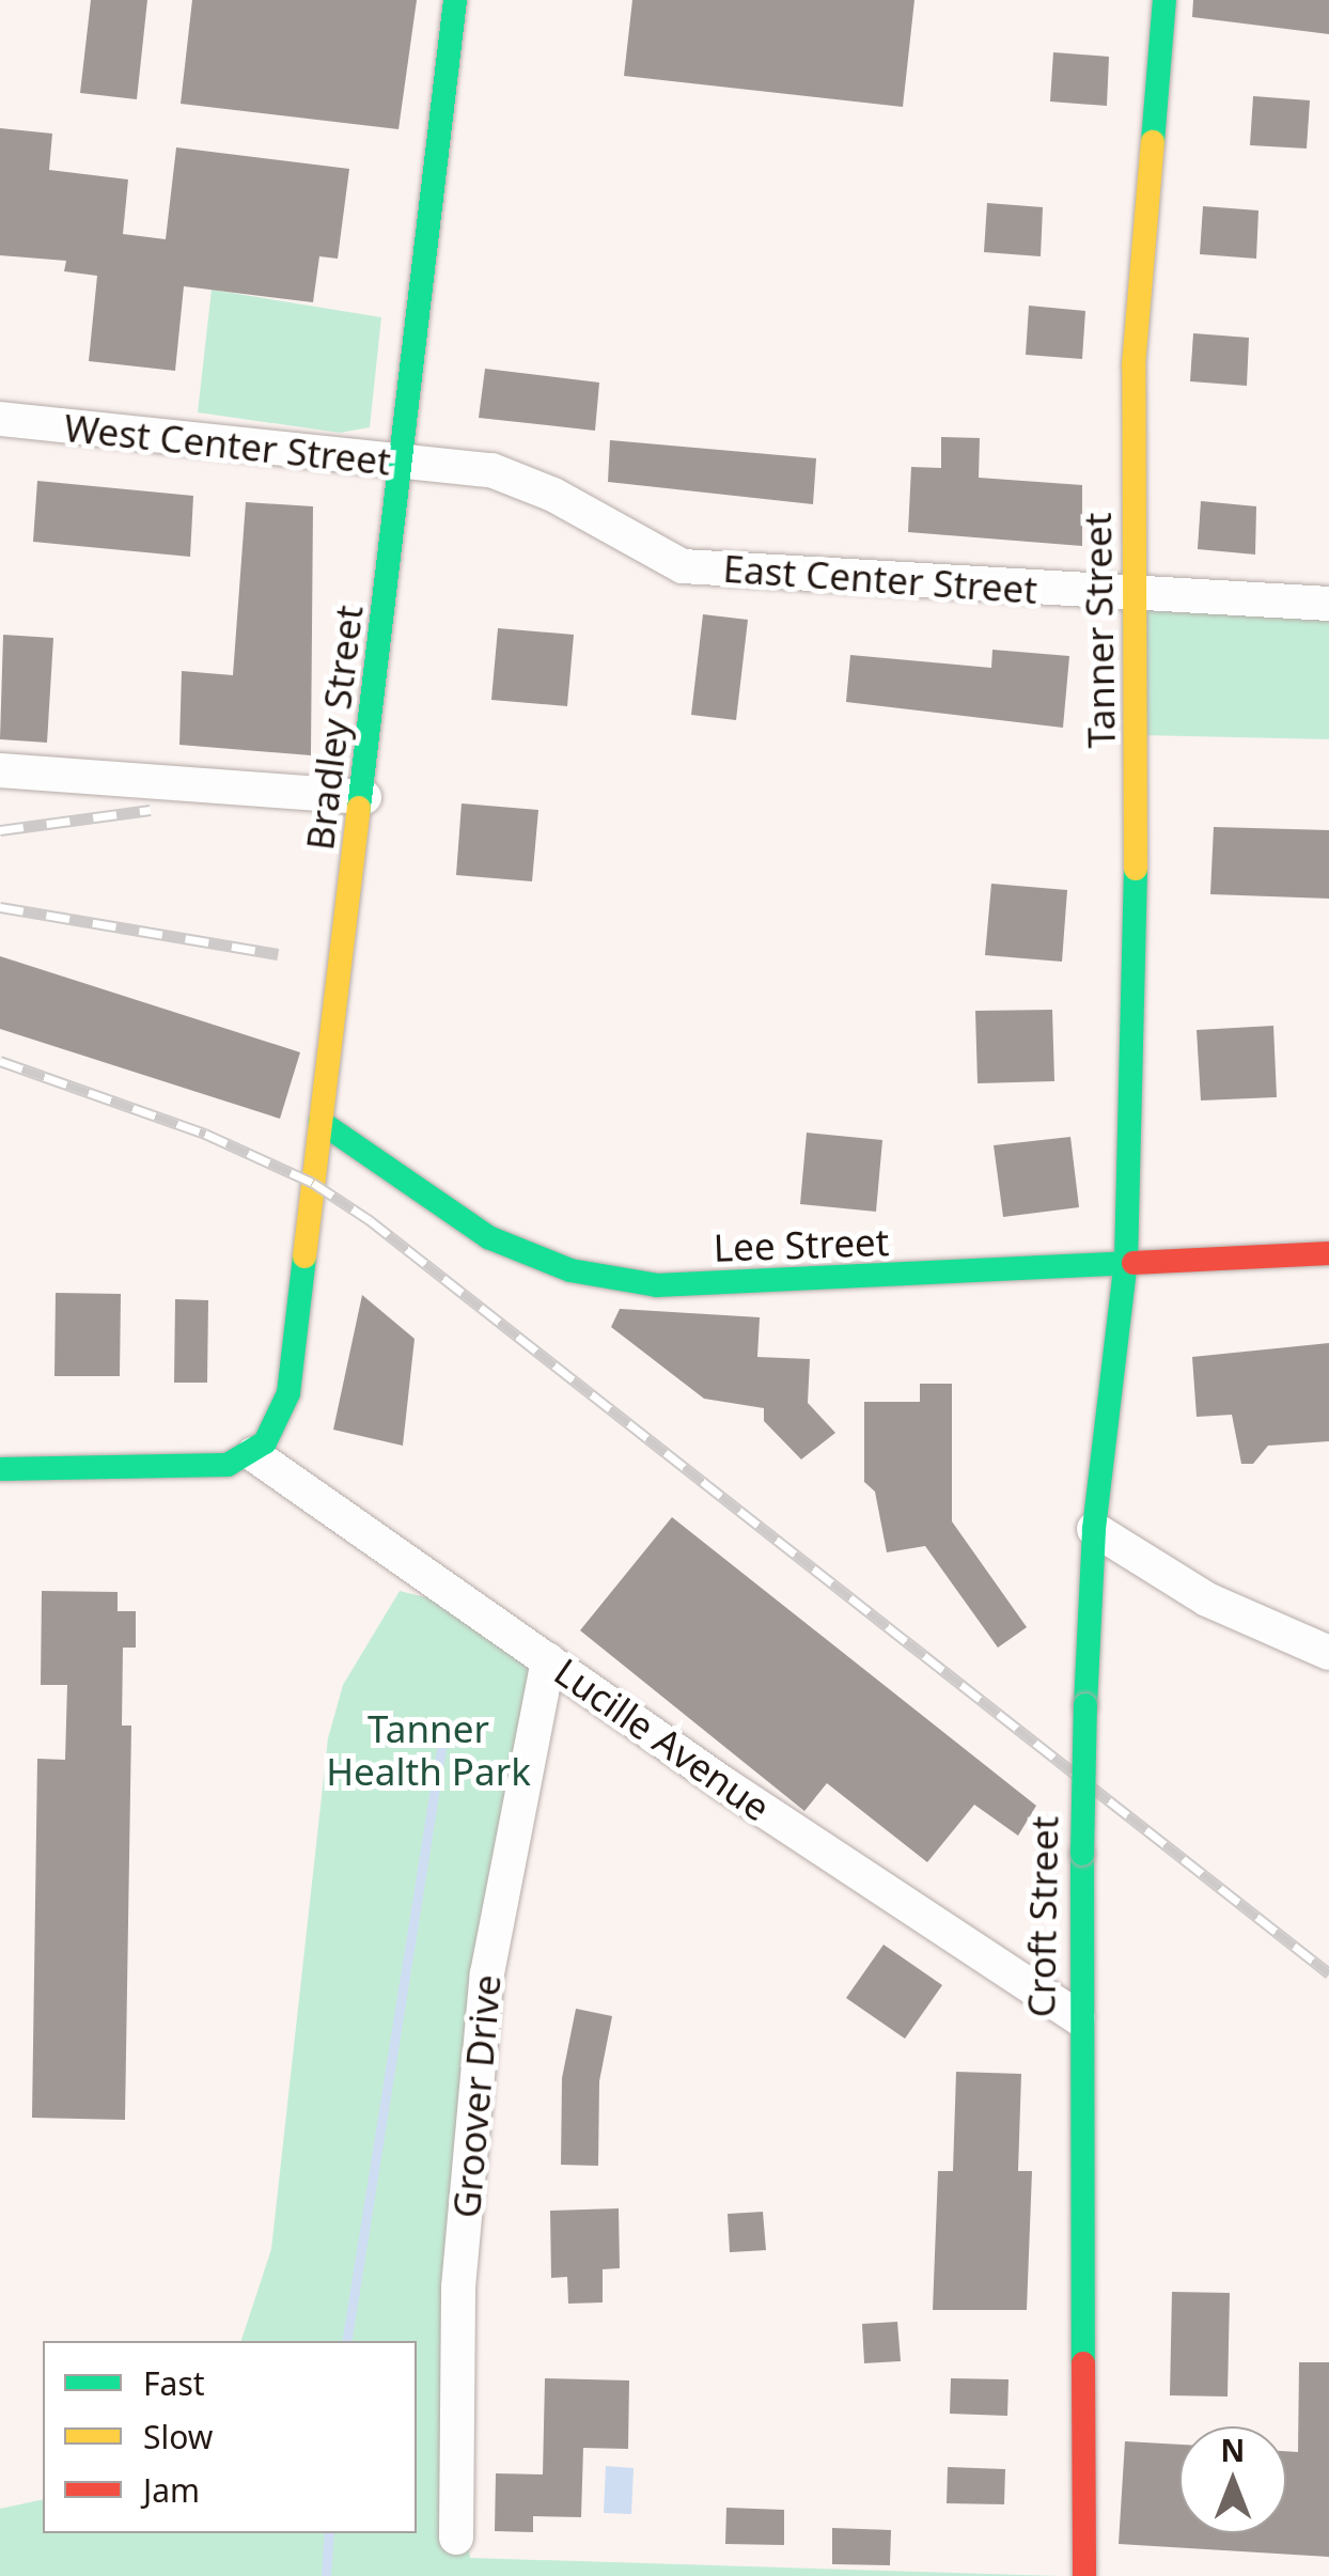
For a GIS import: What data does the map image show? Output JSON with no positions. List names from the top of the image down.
{
  "streets": {
    "street": [
      "West Center Street",
      "East Center Street",
      "Tanner Street",
      "Bradley Street",
      "Lee Street",
      "Lucille Avenue",
      "Croft Street",
      "Groover Drive"
    ]
  },
  "crossings": [
    ["West Center Street", "East Center Street"],
    ["West Center Street", "Bradley Street"],
    ["East Center Street", "Tanner Street"],
    ["Tanner Street", "Lee Street"],
    ["Tanner Street", "Croft Street"],
    ["Bradley Street", "Lee Street"],
    ["Bradley Street", "Lucille Avenue"],
    ["Lee Street", "Croft Street"],
    ["Lucille Avenue", "Croft Street"],
    ["Lucille Avenue", "Groover Drive"]
  ],
  "parks": ["Tanner Health Park"],
  "legend": ["Fast", "Slow", "Jam"],
  "north": "top"
}
